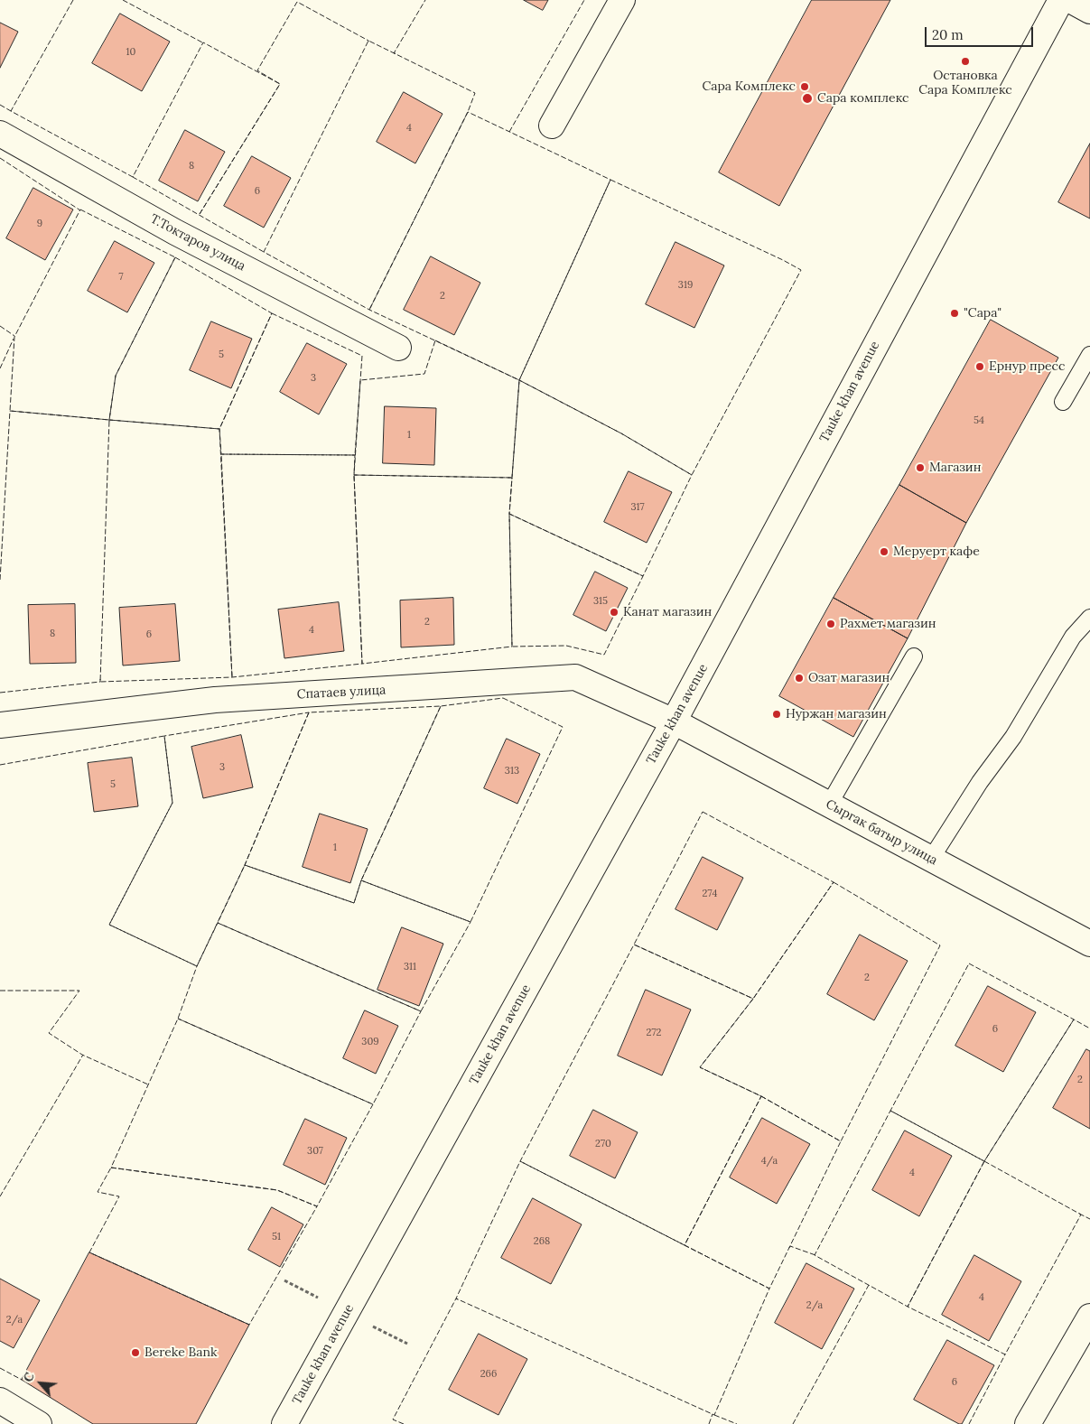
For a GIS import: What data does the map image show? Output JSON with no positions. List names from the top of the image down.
{
  "streets": {
    "street": [
      "Т.Токтаров улица",
      "Tauke khan avenue",
      "Спатаев улица",
      "Сыргак батыр улица"
    ]
  },
  "crossings": [
    ["Tauke khan avenue", "Спатаев улица"],
    ["Tauke khan avenue", "Сыргак батыр улица"],
    ["Спатаев улица", "Сыргак батыр улица"]
  ],
  "places": [
    "Остановка Сара Комплекс",
    "Сара Комплекс",
    "Сара комплекс",
    "\"Сара\"",
    "Ернур пресс",
    "Магазин",
    "Меруерт кафе",
    "Канат магазин",
    "Рахмет магазин",
    "Озат магазин",
    "Нуржан магазин",
    "Bereke Bank"
  ],
  "house_numbers": [
    "10",
    "4",
    "8",
    "6",
    "9",
    "7",
    "319",
    "2",
    "5",
    "3",
    "54",
    "1",
    "317",
    "315",
    "2",
    "4",
    "8",
    "6",
    "3",
    "313",
    "5",
    "1",
    "274",
    "311",
    "2",
    "6",
    "272",
    "309",
    "2",
    "270",
    "307",
    "4/а",
    "4",
    "51",
    "268",
    "4",
    "2/а",
    "2/а",
    "266",
    "6"
  ],
  "scale_bar": "20 m",
  "north": "top left"
}
